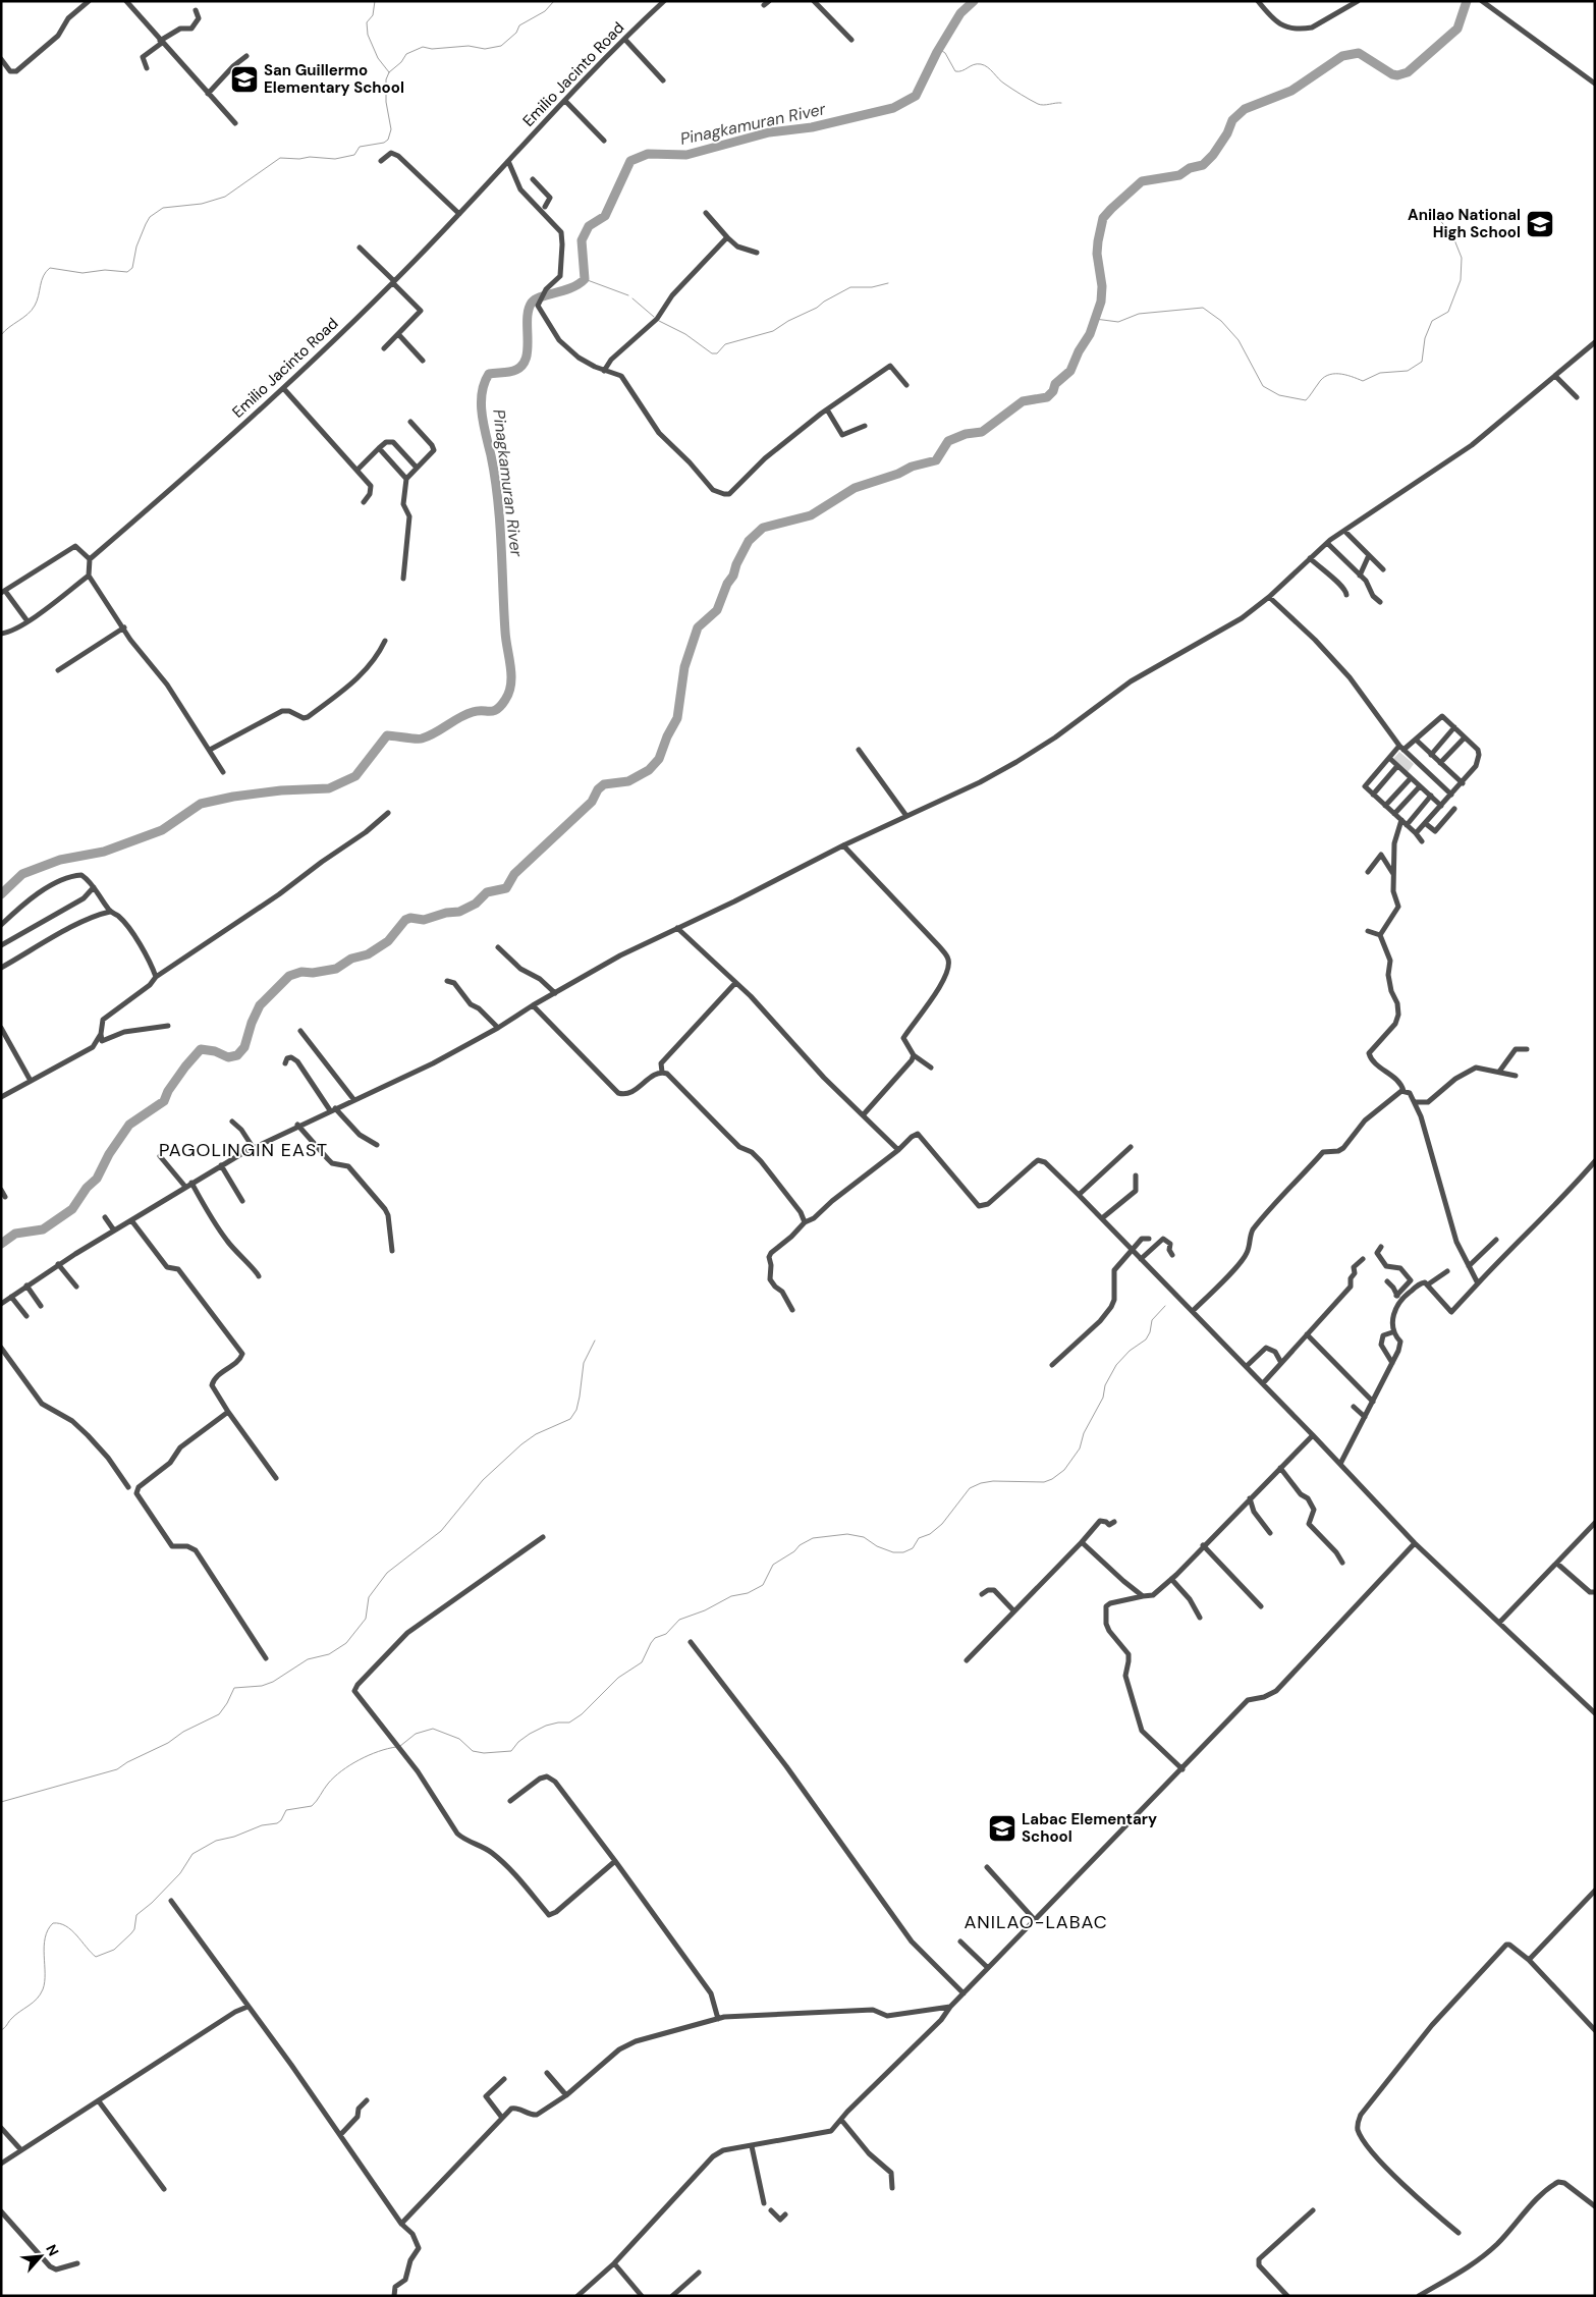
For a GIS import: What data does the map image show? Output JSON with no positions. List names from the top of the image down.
{
  "streets": {
    "street": ["Emilio Jacinto Road"]
  },
  "districts": ["PAGOLINGIN EAST", "ANILAO-LABAC"],
  "water": ["Pinagkamuran River"],
  "places": {
    "school or university": ["San Guillermo Elementary School", "Anilao National High School", "Labac Elementary School"]
  },
  "north": "top right"
}
